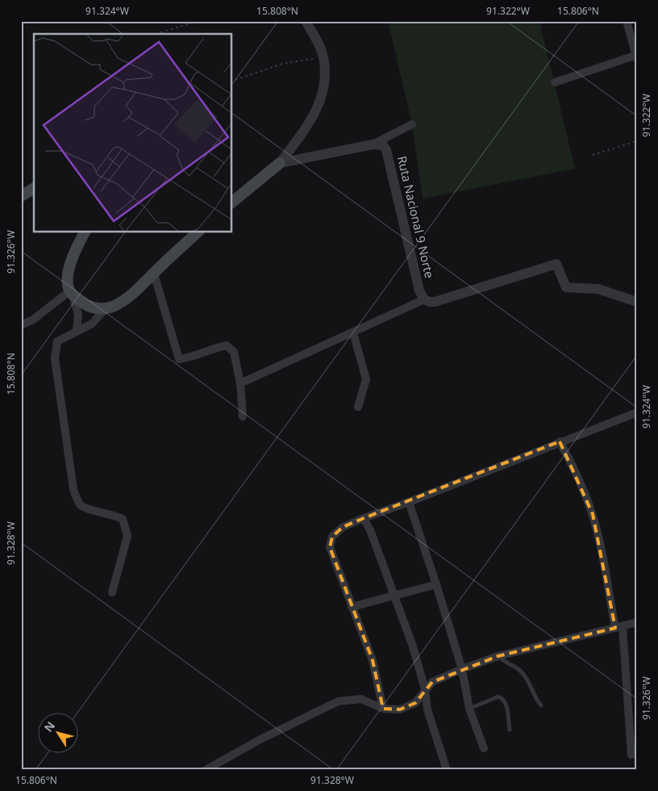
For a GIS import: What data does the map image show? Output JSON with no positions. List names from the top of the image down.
{
  "streets": {
    "street": ["Ruta Nacional 9 Norte"]
  },
  "north": "top left",
  "coordinates": [
    "91.324°W",
    "15.808°N",
    "91.322°W",
    "15.806°N",
    "91.326°W",
    "91.328°W"
  ]
}
